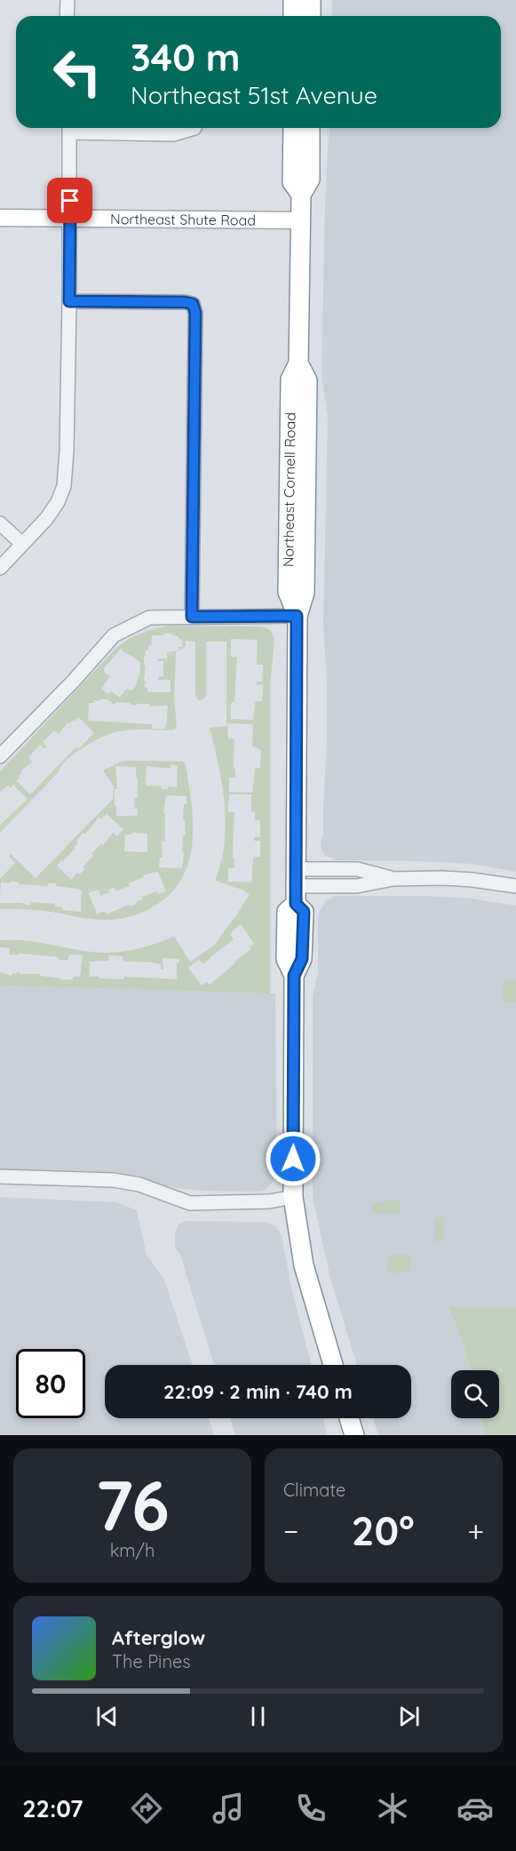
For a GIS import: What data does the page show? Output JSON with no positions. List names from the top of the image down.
{
  "streets": {
    "highway": ["Northeast Cornell Road"],
    "main road": ["Northeast Shute Road"]
  },
  "crossings": [
    ["Northeast Shute Road", "Northeast Cornell Road"]
  ],
  "page": {
    "turn": ["340 m", "Northeast 51st Avenue"],
    "limit": "80",
    "trip": "22:09 · 2 min · 740 m",
    "tile": [
      ["76", "km/h"],
      "Climate"
    ],
    "heat": ["−", "20°", "+"],
    "song": ["Afterglow", "The Pines"],
    "tabs": "22:07"
  }
}
